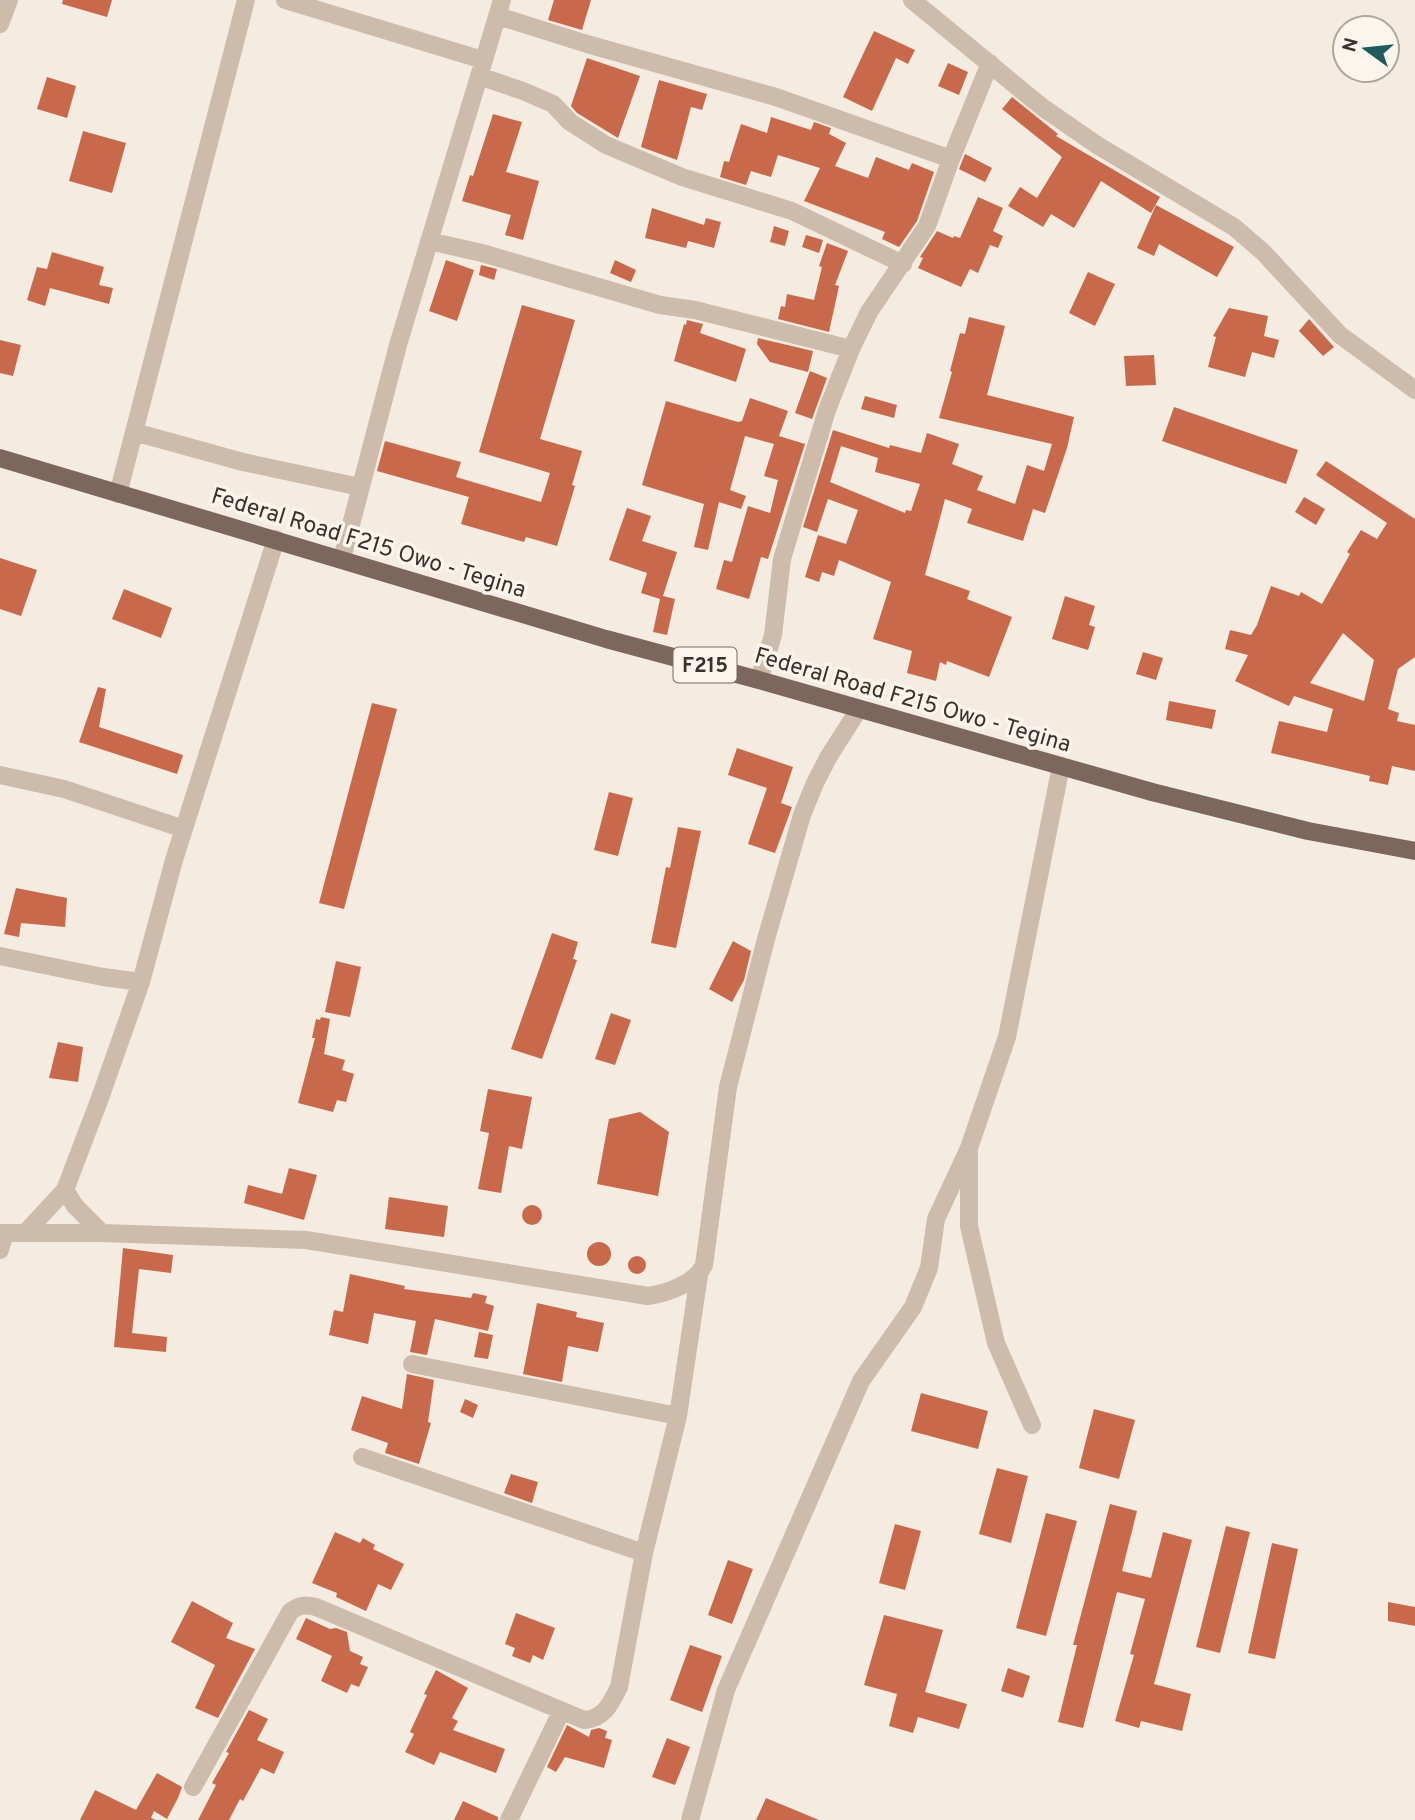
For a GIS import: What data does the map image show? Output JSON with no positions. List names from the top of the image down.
{
  "streets": {
    "main road": ["Federal Road F215 Owo - Tegina", "F215"]
  },
  "north": "left"
}
